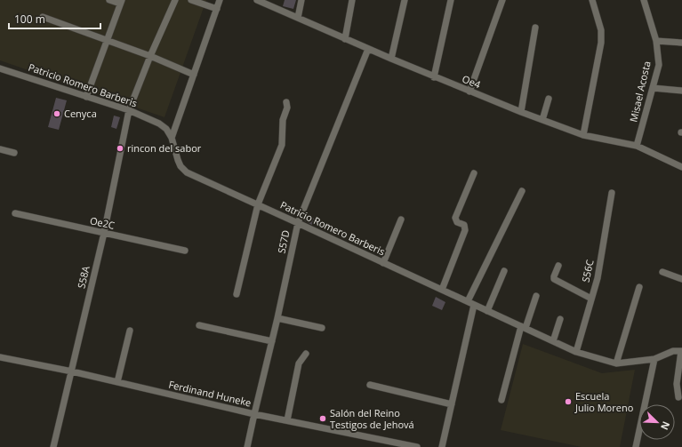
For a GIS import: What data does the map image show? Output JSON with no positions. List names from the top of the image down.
{
  "streets": {
    "street": [
      "Oe4",
      "Patricio Romero Barberis",
      "Misael Acosta",
      "Oe2C",
      "S57D",
      "S56C",
      "S58A",
      "Ferdinand Huneke"
    ]
  },
  "crossings": [
    ["Oe4", "Misael Acosta"],
    ["Oe4", "S57D"],
    ["Patricio Romero Barberis", "S57D"],
    ["Patricio Romero Barberis", "S56C"],
    ["Patricio Romero Barberis", "S58A"],
    ["Oe2C", "S58A"],
    ["S57D", "Ferdinand Huneke"],
    ["S58A", "Ferdinand Huneke"]
  ],
  "places": [
    "Cenyca",
    "rincon del sabor",
    "Escuela Julio Moreno",
    "Salón del Reino Testigos de Jehová"
  ],
  "scale_bar": "100 m",
  "north": "bottom right"
}
